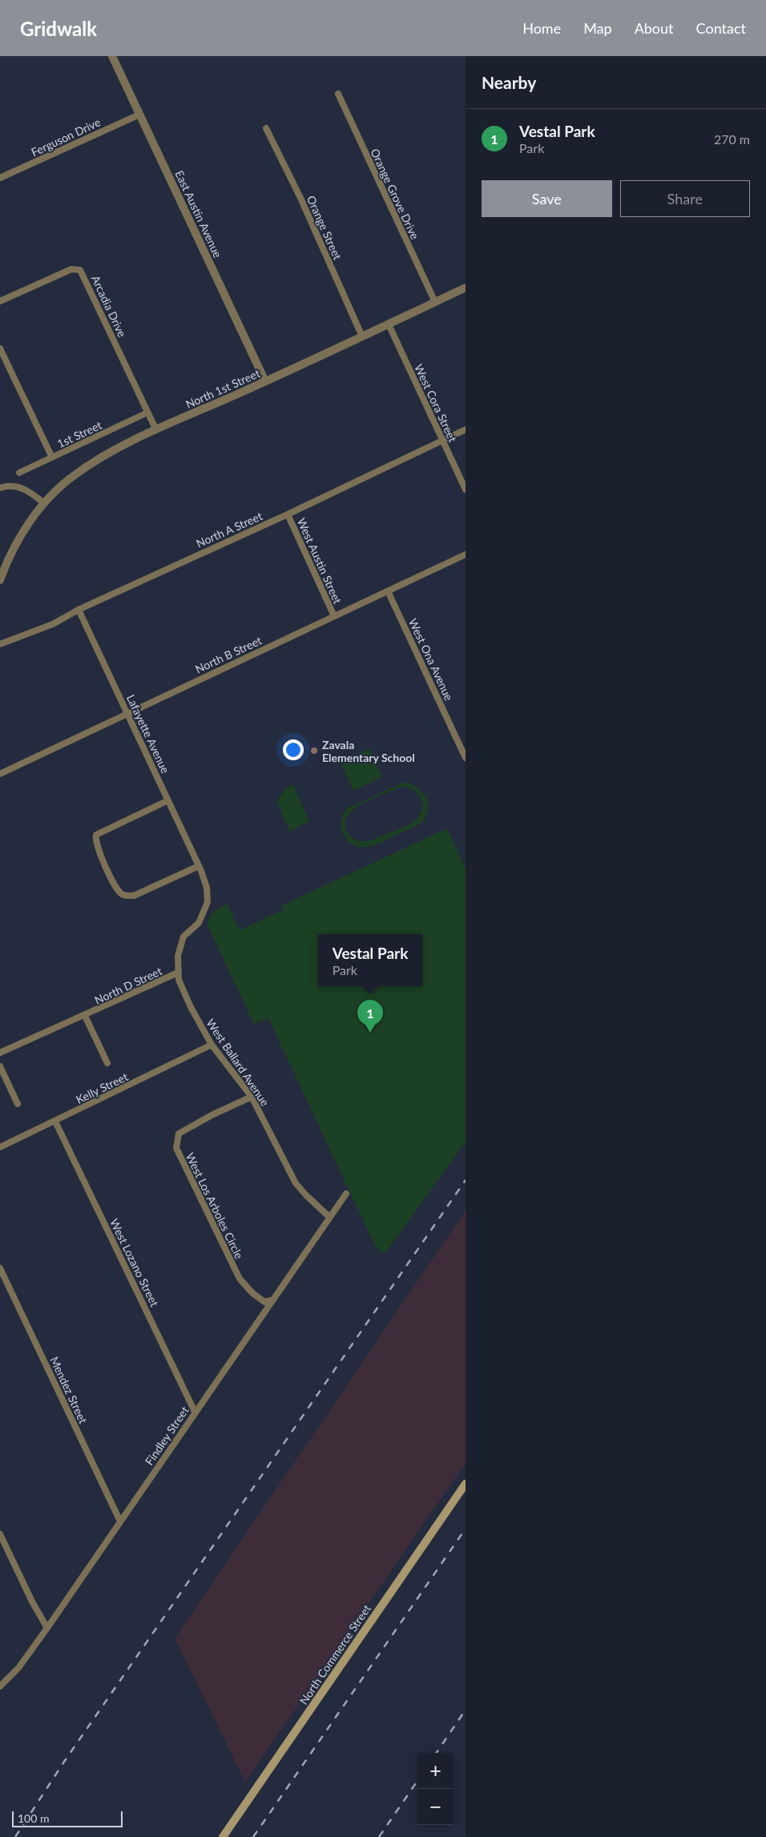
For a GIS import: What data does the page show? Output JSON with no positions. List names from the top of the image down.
{
  "streets": {
    "main road": ["North Commerce Street"],
    "street": [
      "Ferguson Drive",
      "Orange Grove Drive",
      "East Austin Avenue",
      "Orange Street",
      "Arcadia Drive",
      "North 1st Street",
      "West Cora Street",
      "1st Street",
      "North A Street",
      "West Austin Street",
      "North B Street",
      "West Ona Avenue",
      "Lafayette Avenue",
      "North D Street",
      "West Ballard Avenue",
      "Kelly Street",
      "West Los Arboles Circle",
      "West Lozano Street",
      "Mendez Street",
      "Findley Street"
    ]
  },
  "crossings": [
    ["Ferguson Drive", "East Austin Avenue"],
    ["Orange Grove Drive", "North 1st Street"],
    ["East Austin Avenue", "North 1st Street"],
    ["Orange Street", "North 1st Street"],
    ["Arcadia Drive", "North 1st Street"],
    ["Arcadia Drive", "1st Street"],
    ["North 1st Street", "West Cora Street"],
    ["West Cora Street", "North A Street"],
    ["North A Street", "West Austin Street"],
    ["North A Street", "Lafayette Avenue"],
    ["West Austin Street", "North B Street"],
    ["North B Street", "West Ona Avenue"],
    ["North B Street", "Lafayette Avenue"],
    ["Lafayette Avenue", "North D Street"],
    ["North D Street", "West Ballard Avenue"],
    ["West Ballard Avenue", "Kelly Street"],
    ["West Ballard Avenue", "West Los Arboles Circle"],
    ["West Ballard Avenue", "Findley Street"],
    ["Kelly Street", "West Lozano Street"],
    ["West Los Arboles Circle", "Findley Street"],
    ["West Lozano Street", "Findley Street"],
    ["Mendez Street", "Findley Street"]
  ],
  "places": ["Zavala Elementary School"],
  "scale_bar": "100 m",
  "page": {
    "header": "Gridwalk",
    "nav": [
      "Home",
      "Map",
      "About",
      "Contact"
    ],
    "heading": "Nearby",
    "list": [
      {
        "mark": "1",
        "name": "Vestal Park",
        "note": "Park",
        "value": "270 m"
      }
    ],
    "buttons": ["Save", "Share"],
    "popup": ["Vestal Park", "Park"],
    "pins": "1",
    "map_buttons": ["+", "−"],
    "scale": "100 m"
  }
}
